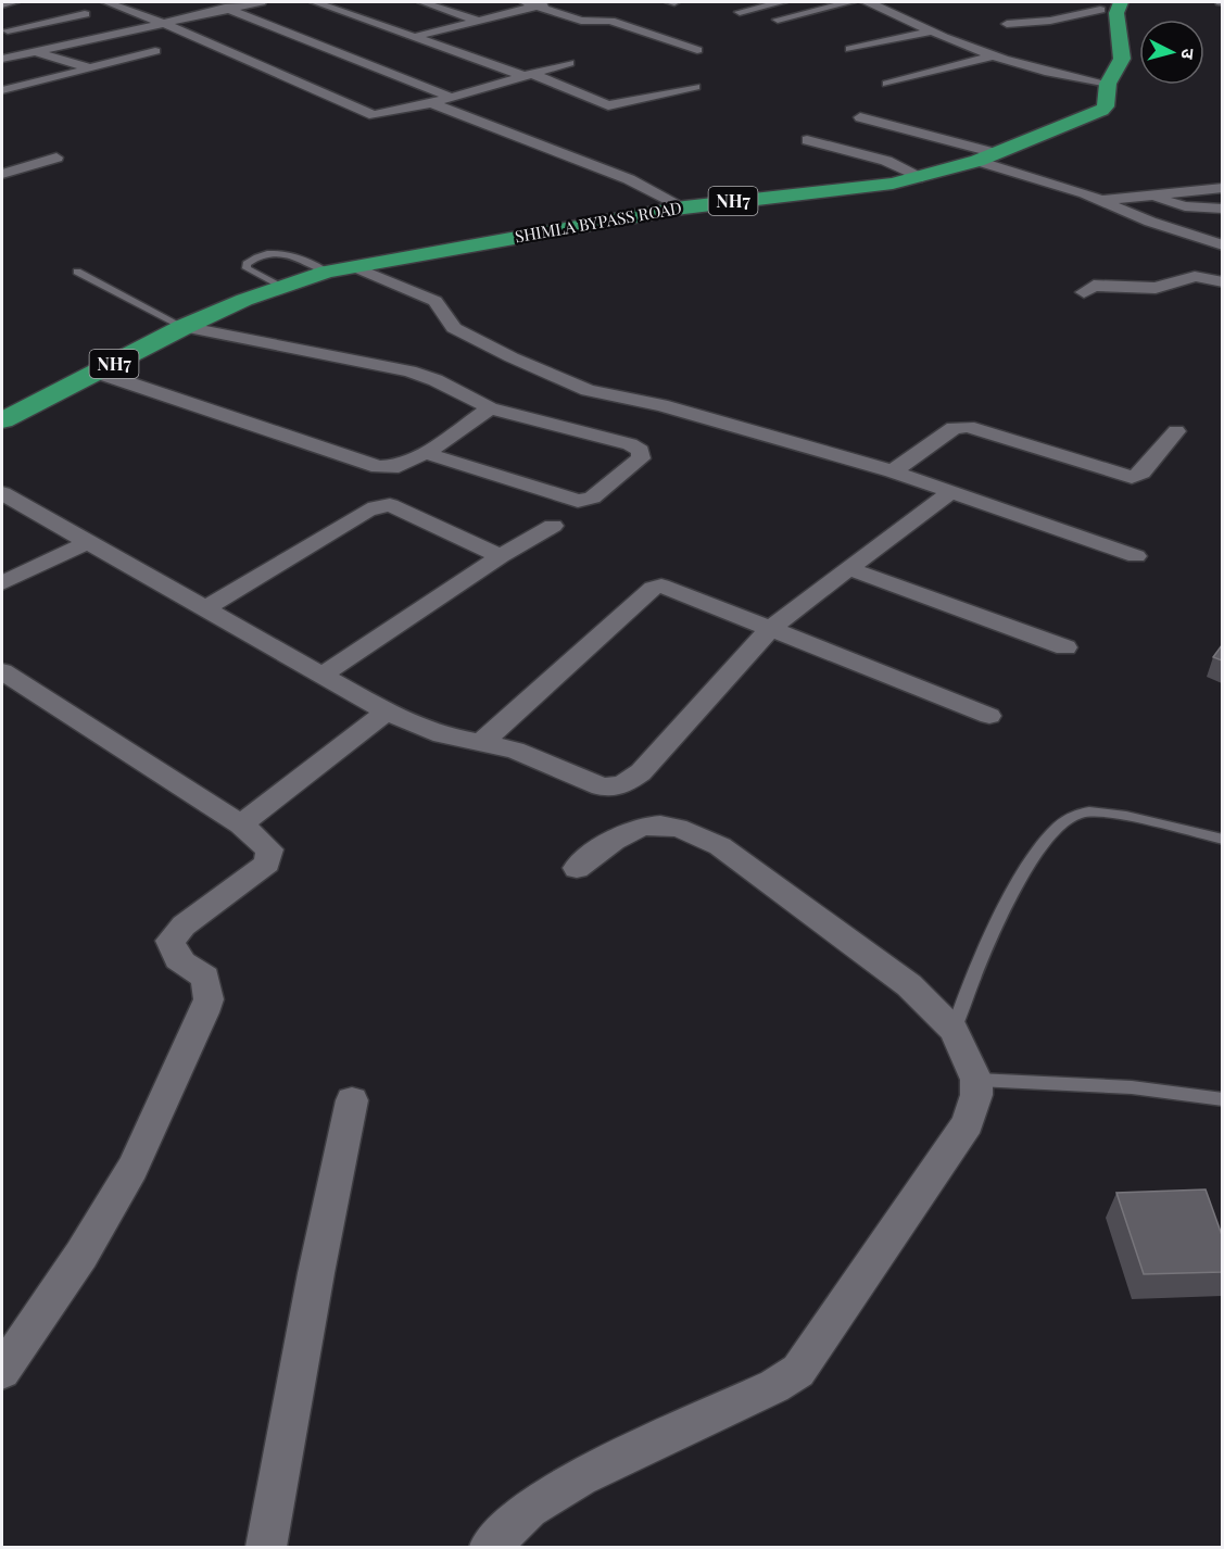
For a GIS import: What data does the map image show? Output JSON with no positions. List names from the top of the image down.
{
  "streets": {
    "highway": ["NH7", "SHIMLA BYPASS ROAD"]
  },
  "north": "right"
}
